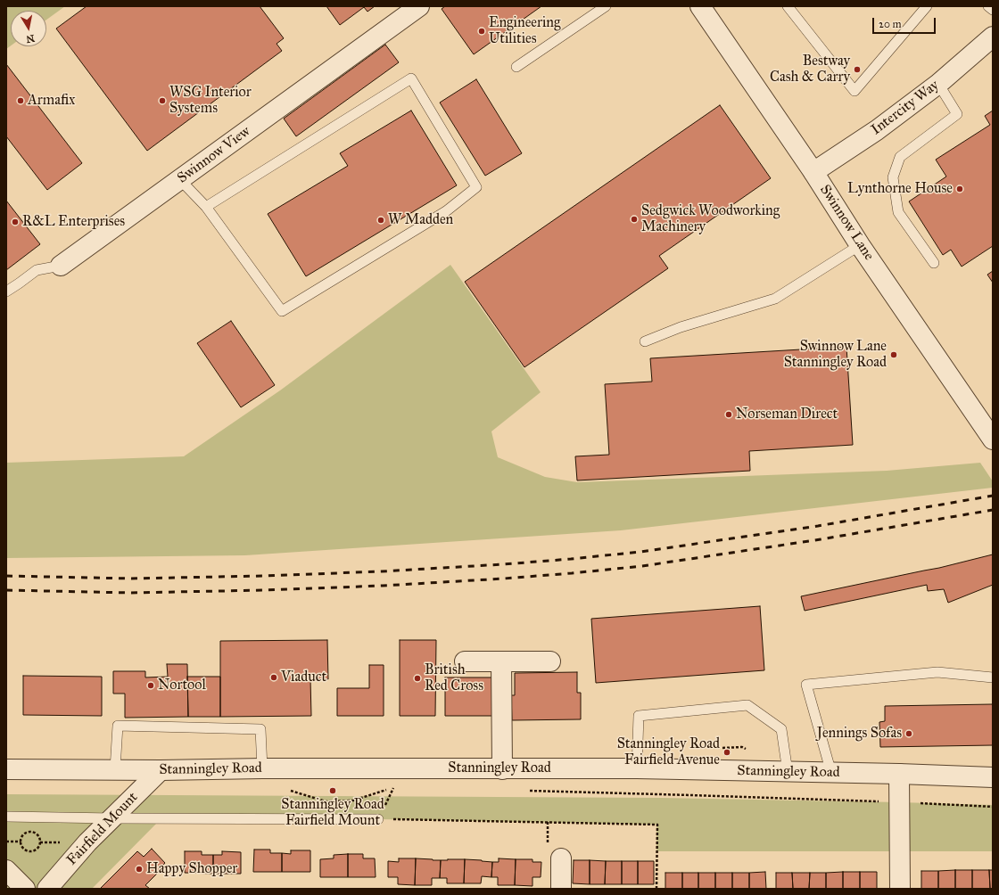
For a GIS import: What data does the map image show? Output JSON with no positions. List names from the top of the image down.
{
  "streets": {
    "street": [
      "Intercity Way",
      "Swinnow View",
      "Swinnow Lane",
      "Stanningley Road",
      "Fairfield Mount"
    ]
  },
  "crossings": [
    ["Intercity Way", "Swinnow Lane"],
    ["Stanningley Road", "Fairfield Mount"]
  ],
  "places": [
    "Engineering Utilities",
    "Bestway Cash & Carry",
    "Armafix",
    "WSG Interior Systems",
    "Lynthorne House",
    "Sedgwick Woodworking Machinery",
    "W Madden",
    "R&L Enterprises",
    "Swinnow Lane Stanningley Road",
    "Norseman Direct",
    "Viaduct",
    "British Red Cross",
    "Nortool",
    "Jennings Sofas",
    "Stanningley Road Fairfield Avenue",
    "Stanningley Road Fairfield Mount",
    "Happy Shopper"
  ],
  "scale_bar": "20 m",
  "north": "bottom"
}
